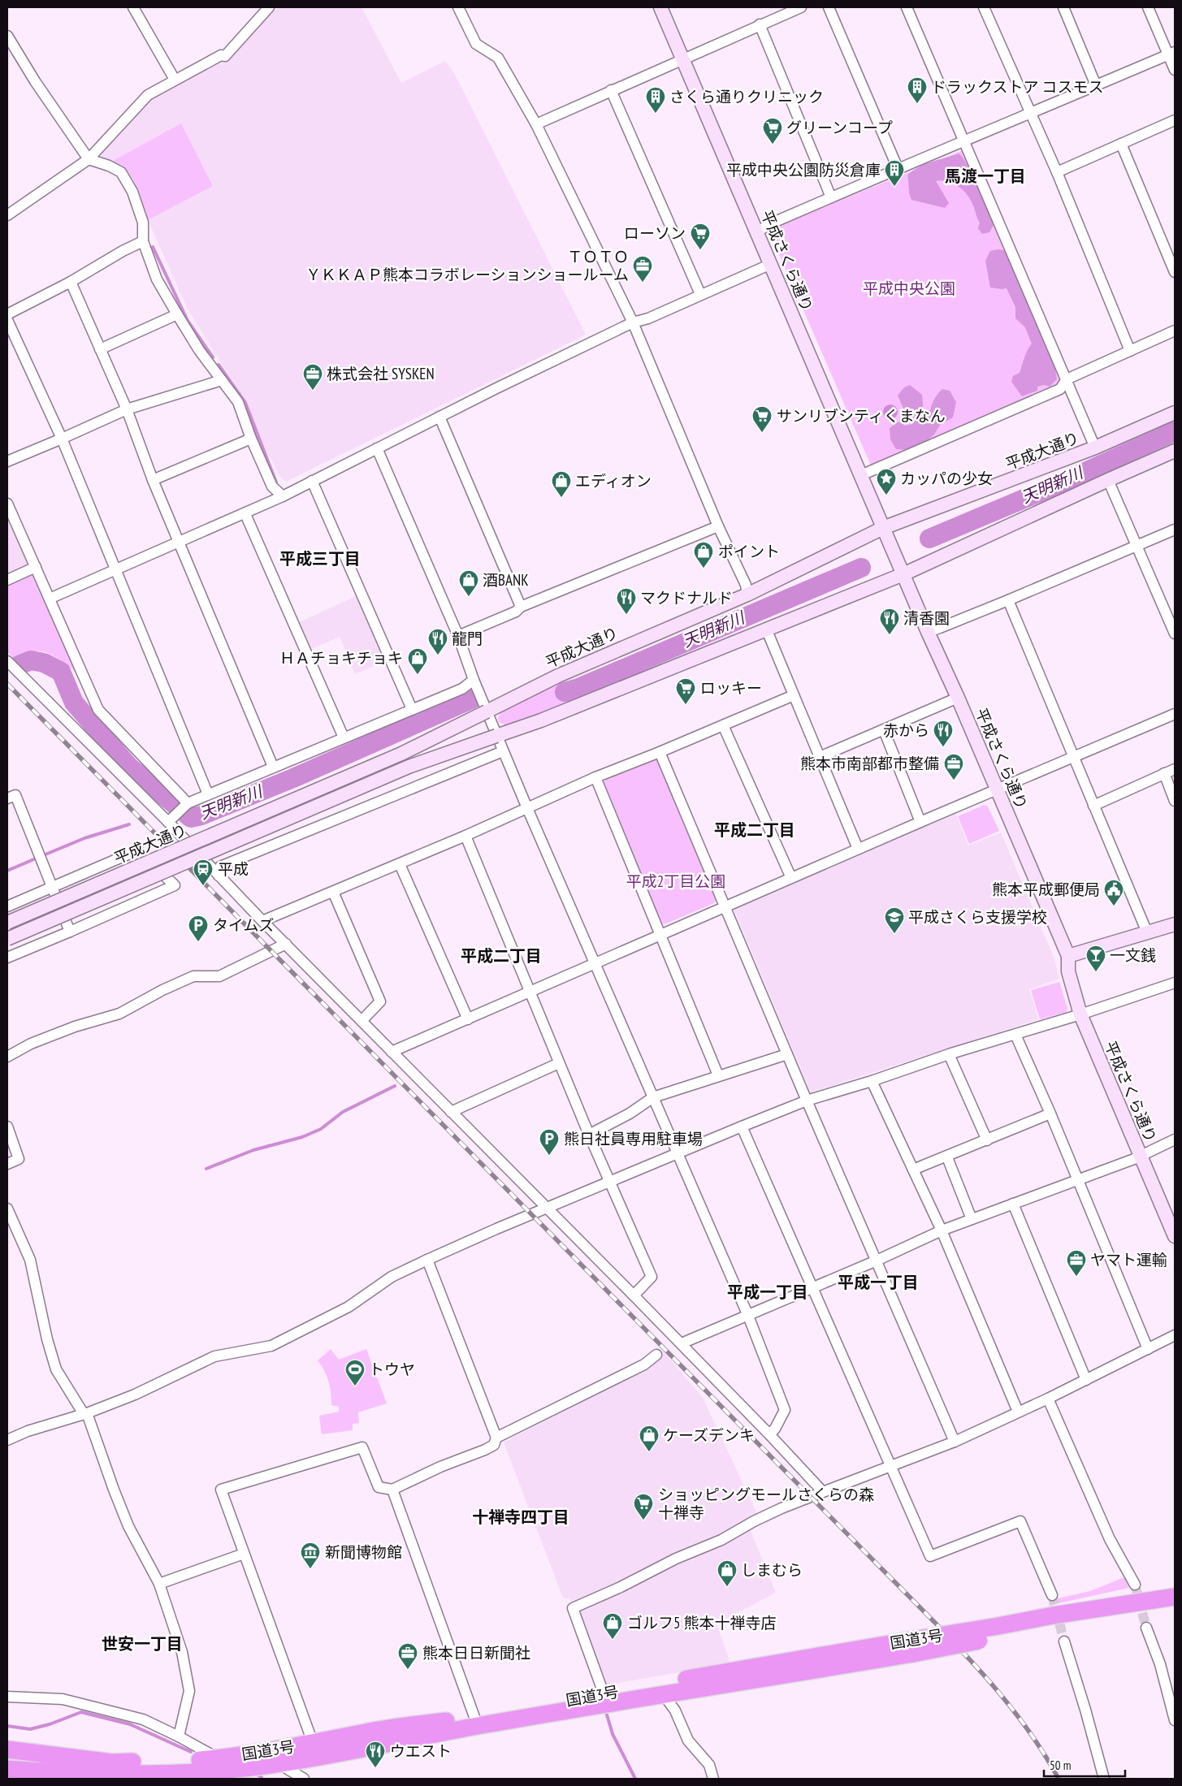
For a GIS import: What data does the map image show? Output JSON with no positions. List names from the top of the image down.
{
  "streets": {
    "highway": ["国道3号"],
    "street": ["平成さくら通り", "平成大通り"]
  },
  "crossings": [
    ["平成さくら通り", "平成大通り"]
  ],
  "districts": [
    "馬渡一丁目",
    "平成三丁目",
    "平成二丁目",
    "平成二丁目",
    "平成一丁目",
    "平成一丁目",
    "十禅寺四丁目",
    "世安一丁目"
  ],
  "water": ["天明新川"],
  "parks": ["平成中央公園", "平成2丁目公園"],
  "places": {
    "building": ["ドラックストア コスモス", "さくら通りクリニック", "平成中央公園防災倉庫"],
    "supermarket": [
      "グリーンコープ",
      "ローソン",
      "サンリブシティくまなん",
      "ロッキー",
      "ショッピングモールさくらの森 十禅寺"
    ],
    "office": [
      "ＴＯＴＯ ＹＫＫＡＰ熊本コラボレーションショールーム",
      "株式会社 SYSKEN",
      "熊本市南部都市整備",
      "ヤマト運輸",
      "熊本日日新聞社"
    ],
    "place": ["カッパの少女"],
    "shop": [
      "エディオン",
      "ポイント",
      "酒BANK",
      "ＨＡチョキチョキ",
      "ケーズデンキ",
      "しまむら",
      "ゴルフ5 熊本十禅寺店"
    ],
    "restaurant": [
      "マクドナルド",
      "清香園",
      "龍門",
      "赤から",
      "ウエスト"
    ],
    "station": ["平成"],
    "public building": ["熊本平成郵便局"],
    "school or university": ["平成さくら支援学校"],
    "parking": ["タイムズ", "熊日社員専用駐車場"],
    "bar": ["一文銭"],
    "sports": ["トウヤ"],
    "museum": ["新聞博物館"]
  },
  "scale_bar": "50 m"
}
